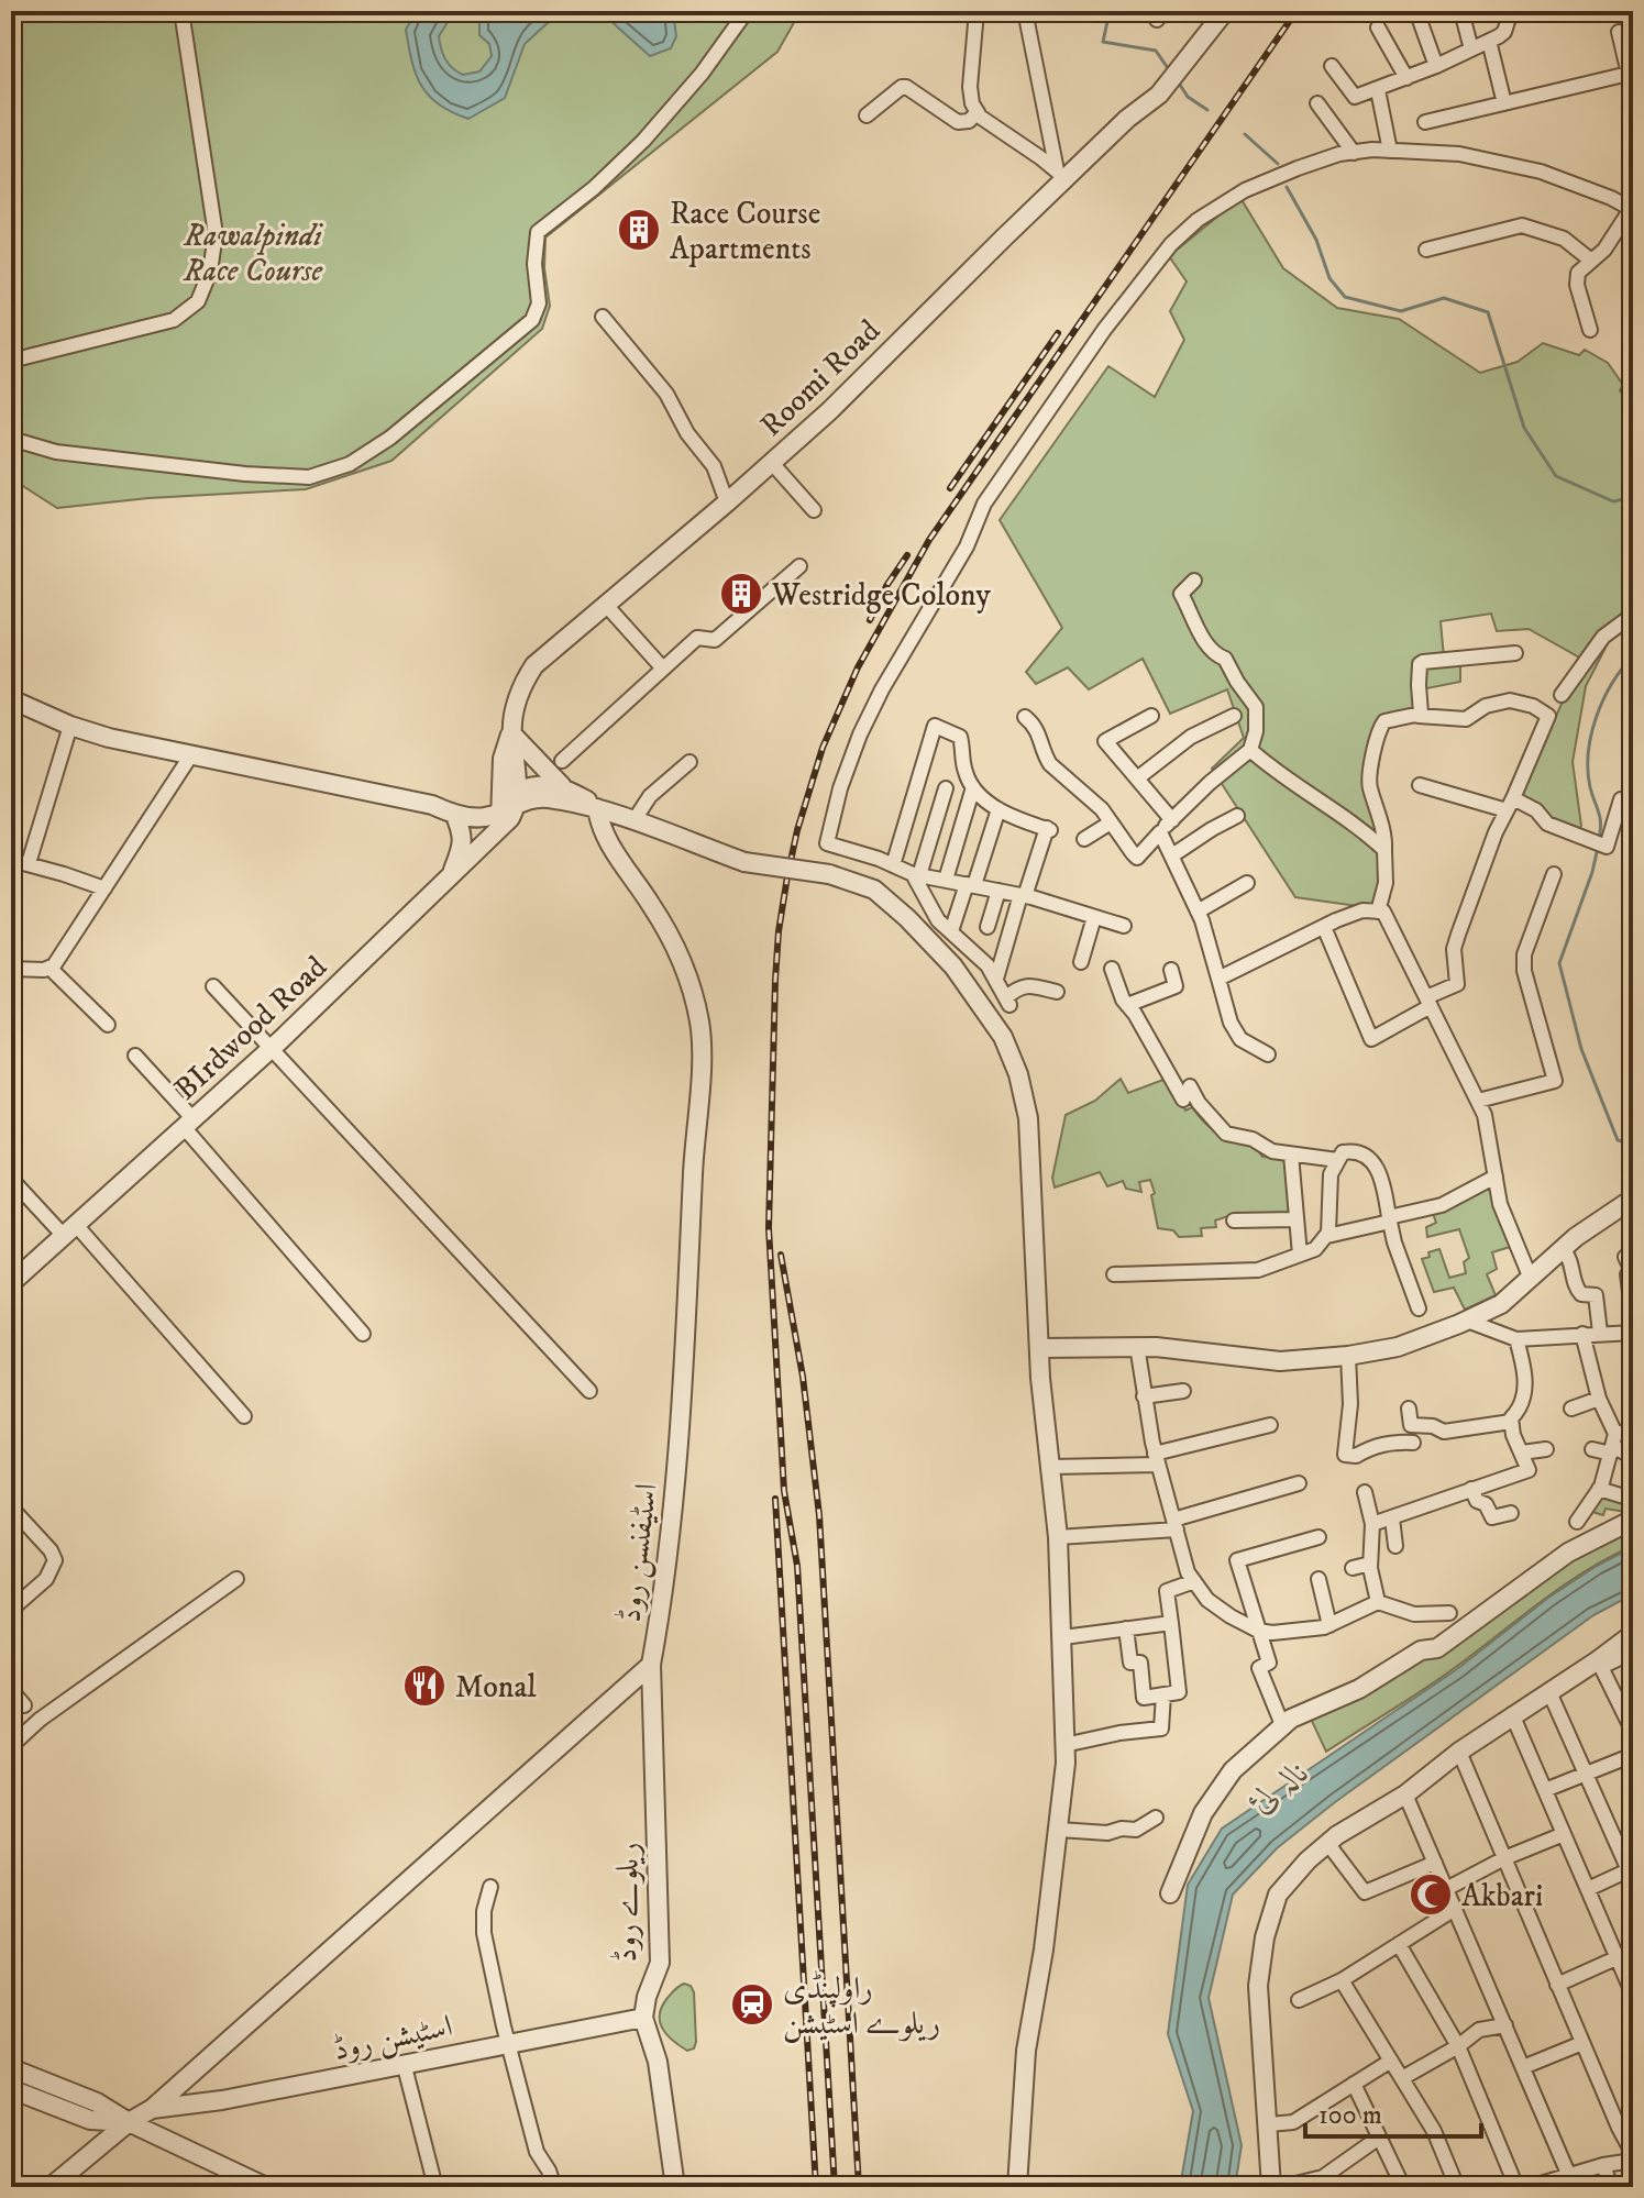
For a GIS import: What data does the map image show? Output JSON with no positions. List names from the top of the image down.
{
  "streets": {
    "street": [
      "Roomi Road",
      "BIrdwood Road",
      "اسٹیفنسن روڈ",
      "ریلوے روڈ",
      "اسٹیشن روڈ"
    ]
  },
  "crossings": [
    ["Roomi Road", "BIrdwood Road"],
    ["اسٹیفنسن روڈ", "ریلوے روڈ"],
    ["اسٹیفنسن روڈ", "اسٹیشن روڈ"],
    ["ریلوے روڈ", "اسٹیشن روڈ"]
  ],
  "water": ["نالہ لئ"],
  "parks": ["Rawalpindi Race Course"],
  "places": {
    "building": ["Race Course Apartments", "Westridge Colony"],
    "restaurant": ["Monal"],
    "mosque": ["Akbari"],
    "station": ["راولپنڈی ریلوے اسٹیشن"]
  },
  "scale_bar": "100 m"
}
